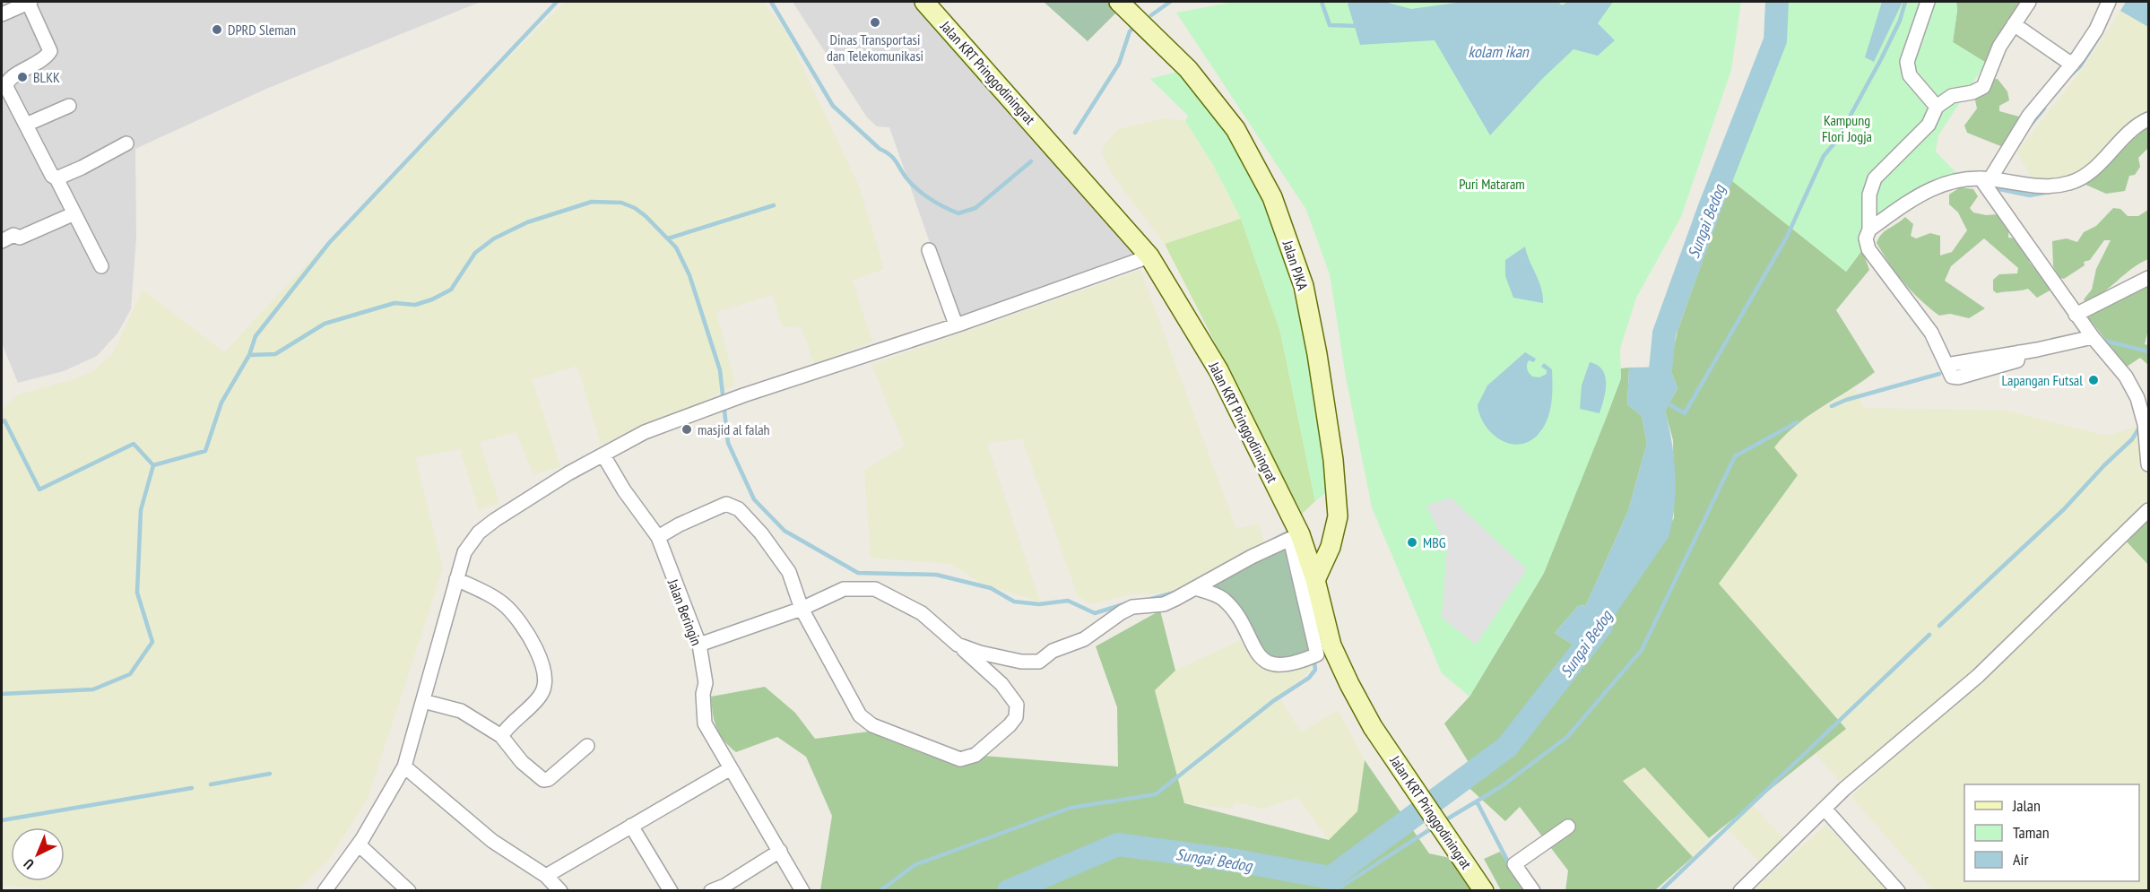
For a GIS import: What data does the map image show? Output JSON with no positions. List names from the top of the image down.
{
  "streets": {
    "main road": ["Jalan KRT Pringgodiningrat", "Jalan PJKA"],
    "street": ["Jalan Beringin"]
  },
  "crossings": [
    ["Jalan KRT Pringgodiningrat", "Jalan PJKA"]
  ],
  "water": ["kolam ikan", "Sungai Bedog"],
  "parks": ["Kampung Flori Jogja", "Puri Mataram"],
  "places": [
    "Dinas Transportasi dan Telekomunikasi",
    "DPRD Sleman",
    "BLKK",
    "Lapangan Futsal",
    "masjid al falah",
    "MBG"
  ],
  "legend": ["Jalan", "Taman", "Air"],
  "north": "bottom left"
}
